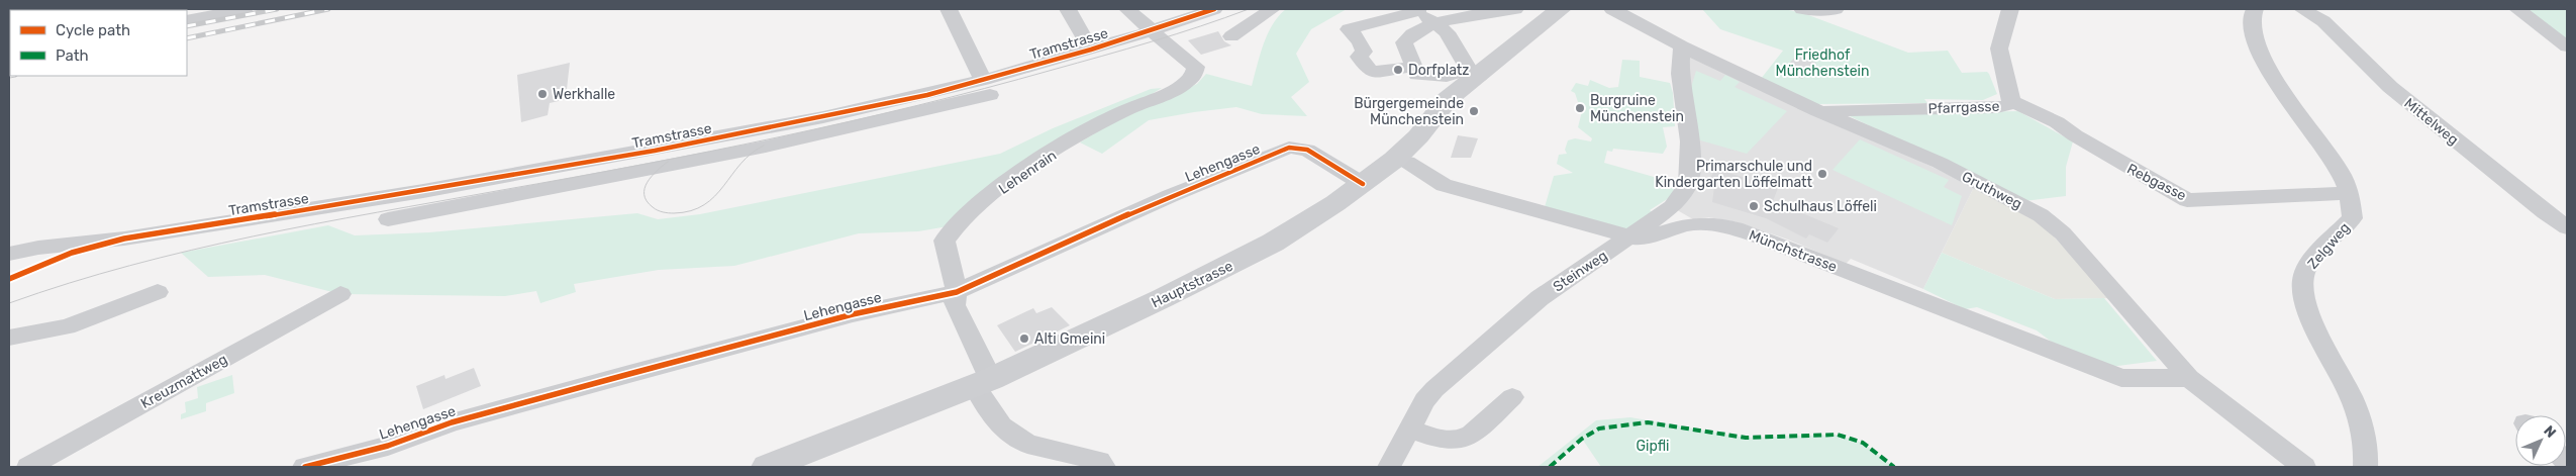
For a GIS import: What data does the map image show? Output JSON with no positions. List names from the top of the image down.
{
  "streets": {
    "main road": ["Hauptstrasse"],
    "street": [
      "Tramstrasse",
      "Pfarrgasse",
      "Mittelweg",
      "Lehengasse",
      "Lehenrain",
      "Rebgasse",
      "Gruthweg",
      "Zelgweg",
      "Münchstrasse",
      "Steinweg",
      "Kreuzmattweg"
    ]
  },
  "crossings": [
    ["Tramstrasse", "Lehenrain"],
    ["Pfarrgasse", "Rebgasse"],
    ["Pfarrgasse", "Gruthweg"],
    ["Lehengasse", "Lehenrain"],
    ["Lehengasse", "Hauptstrasse"],
    ["Lehenrain", "Hauptstrasse"],
    ["Rebgasse", "Zelgweg"],
    ["Gruthweg", "Münchstrasse"],
    ["Gruthweg", "Steinweg"],
    ["Münchstrasse", "Steinweg"],
    ["Münchstrasse", "Hauptstrasse"]
  ],
  "parks": ["Friedhof Münchenstein", "Gipfli"],
  "places": [
    "Dorfplatz",
    "Werkhalle",
    "Burgruine Münchenstein",
    "Bürgergemeinde Münchenstein",
    "Primarschule und Kindergarten Löffelmatt",
    "Schulhaus Löffeli",
    "Alti Gmeini"
  ],
  "legend": ["Cycle path", "Path"],
  "north": "top right"
}
